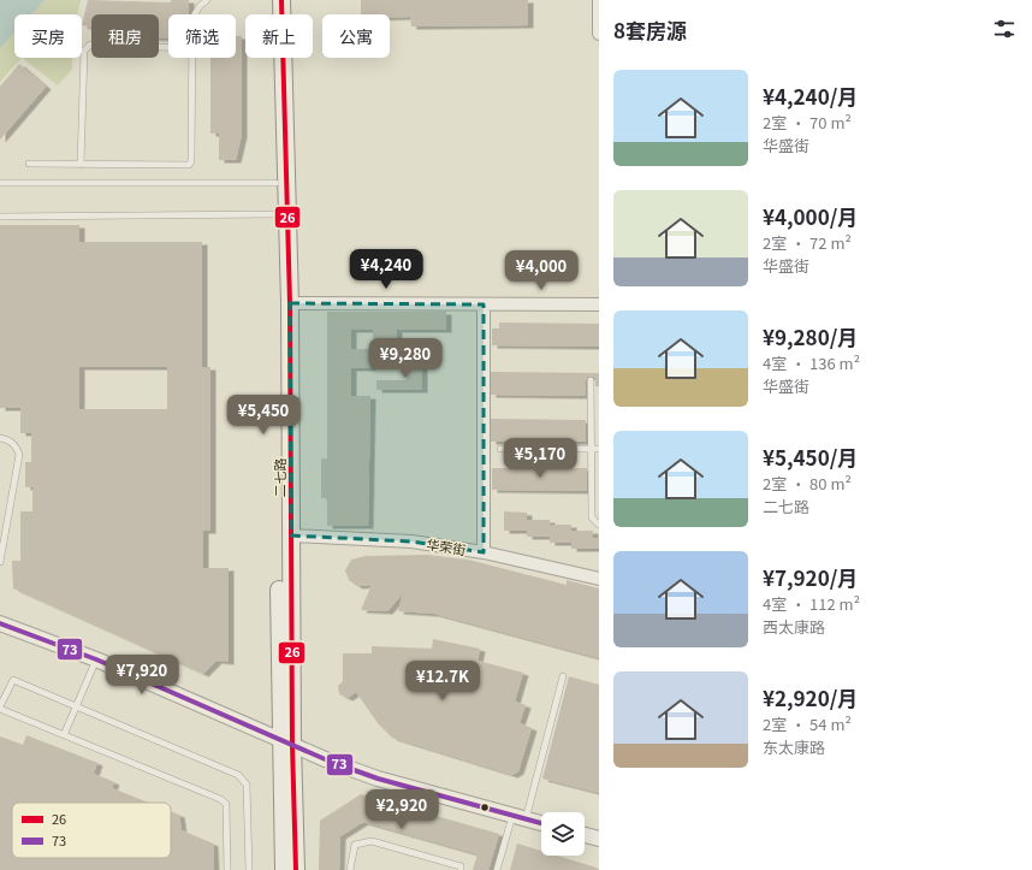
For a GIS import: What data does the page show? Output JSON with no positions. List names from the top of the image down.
{
  "streets": {
    "main road": ["二七路"],
    "street": ["华荣街"]
  },
  "crossings": [
    ["二七路", "华荣街"]
  ],
  "lines": ["transit line 26", "transit line 73"],
  "legend": ["26", "73"],
  "page": {
    "heading": "8套房源",
    "chip": [
      "买房",
      "租房",
      "筛选",
      "新上",
      "公寓"
    ],
    "list": [
      {
        "name": "¥4,240/月",
        "note": "2室 · 70 m² · 华盛街"
      },
      {
        "name": "¥4,000/月",
        "note": "2室 · 72 m² · 华盛街"
      },
      {
        "name": "¥9,280/月",
        "note": "4室 · 136 m² · 华盛街"
      },
      {
        "name": "¥5,450/月",
        "note": "2室 · 80 m² · 二七路"
      },
      {
        "name": "¥7,920/月",
        "note": "4室 · 112 m² · 西太康路"
      },
      {
        "name": "¥2,920/月",
        "note": "2室 · 54 m² · 东太康路"
      }
    ],
    "price": [
      "¥4,240",
      "¥4,000",
      "¥9,280",
      "¥5,450",
      "¥5,170",
      "¥7,920",
      "¥12.7K",
      "¥2,920"
    ]
  }
}
